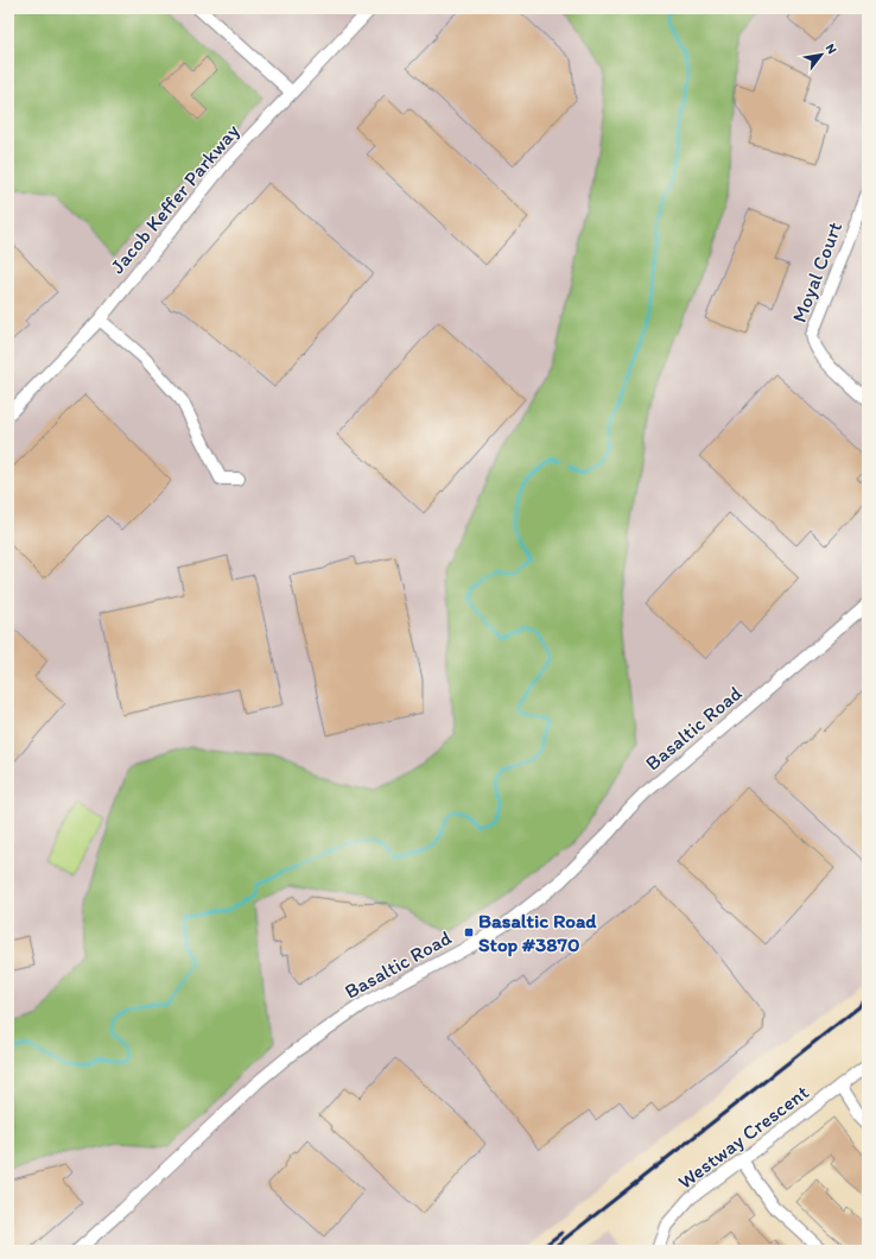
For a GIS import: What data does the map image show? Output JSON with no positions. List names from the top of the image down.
{
  "streets": {
    "street": [
      "Jacob Keffer Parkway",
      "Moyal Court",
      "Basaltic Road",
      "Westway Crescent"
    ]
  },
  "places": {
    "transit": ["Basaltic Road Stop #3870"]
  },
  "north": "top right"
}
